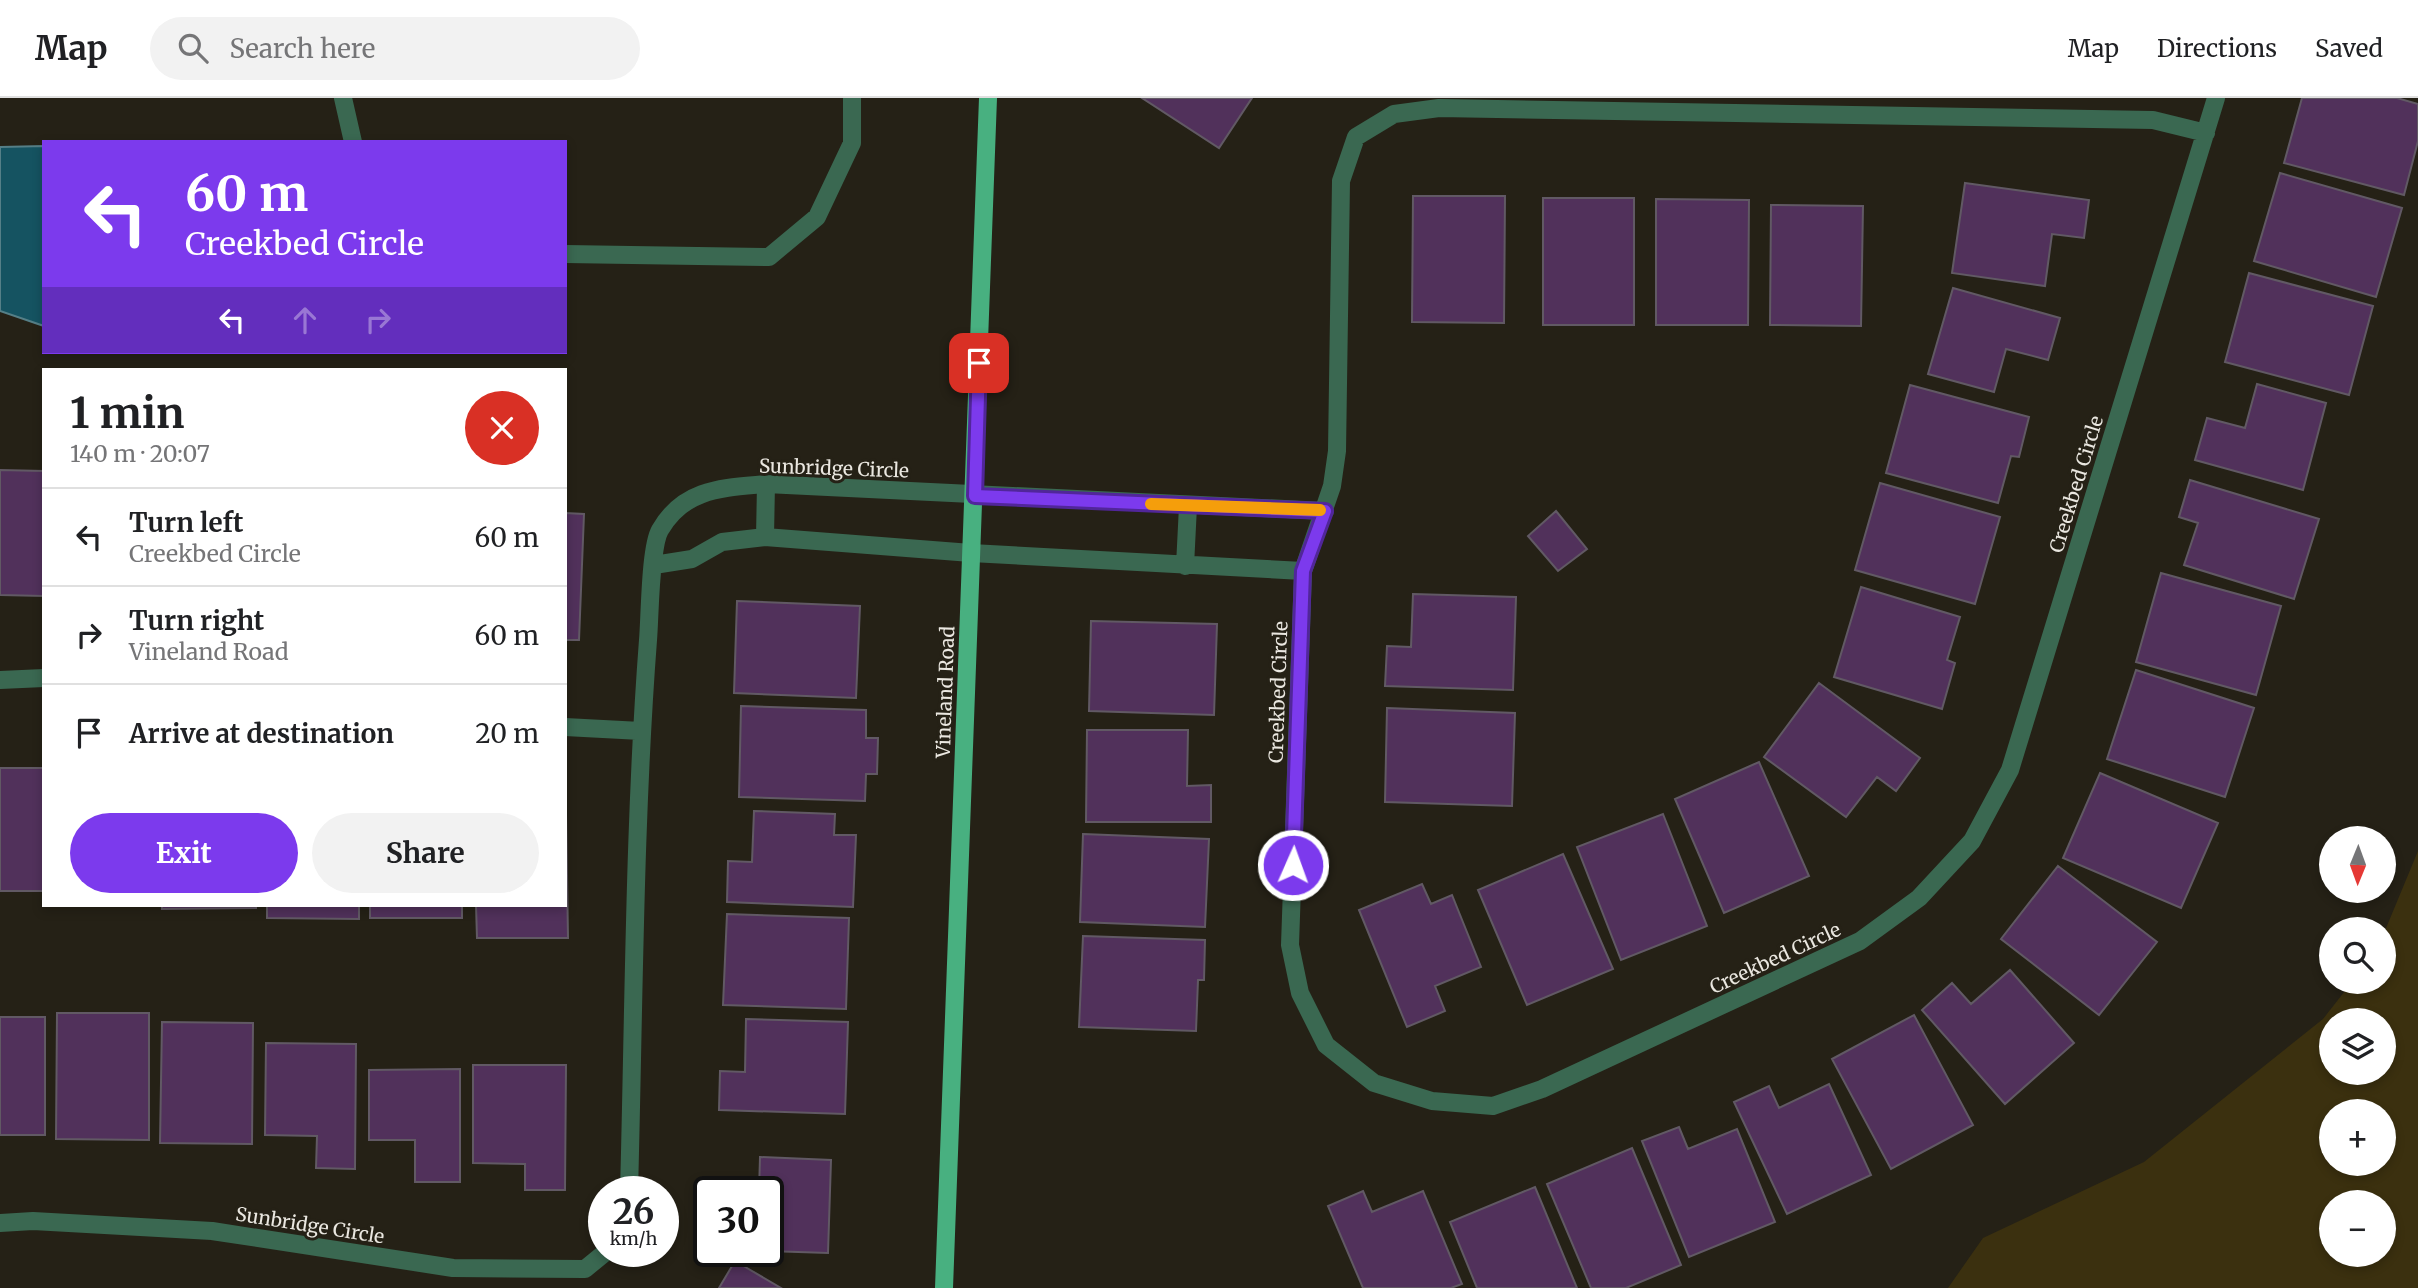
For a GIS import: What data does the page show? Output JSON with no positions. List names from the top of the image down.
{
  "streets": {
    "main road": ["Vineland Road"],
    "street": ["Sunbridge Circle", "Creekbed Circle"]
  },
  "crossings": [
    ["Sunbridge Circle", "Vineland Road"]
  ],
  "north": "bottom",
  "page": {
    "header": "Map",
    "search": "Search here",
    "nav": ["Map", "Directions", "Saved"],
    "turn": ["60 m", "Creekbed Circle"],
    "heading": ["1 min", "140 m · 20:07"],
    "list": [
      {
        "name": "Turn left",
        "note": "Creekbed Circle",
        "value": "60 m"
      },
      {
        "name": "Turn right",
        "note": "Vineland Road",
        "value": "60 m"
      },
      {
        "name": "Arrive at destination",
        "value": "20 m"
      }
    ],
    "buttons": ["Exit", "Share"],
    "map_buttons": ["+", "−"],
    "speed": "26 km/h",
    "limit": "30"
  }
}
